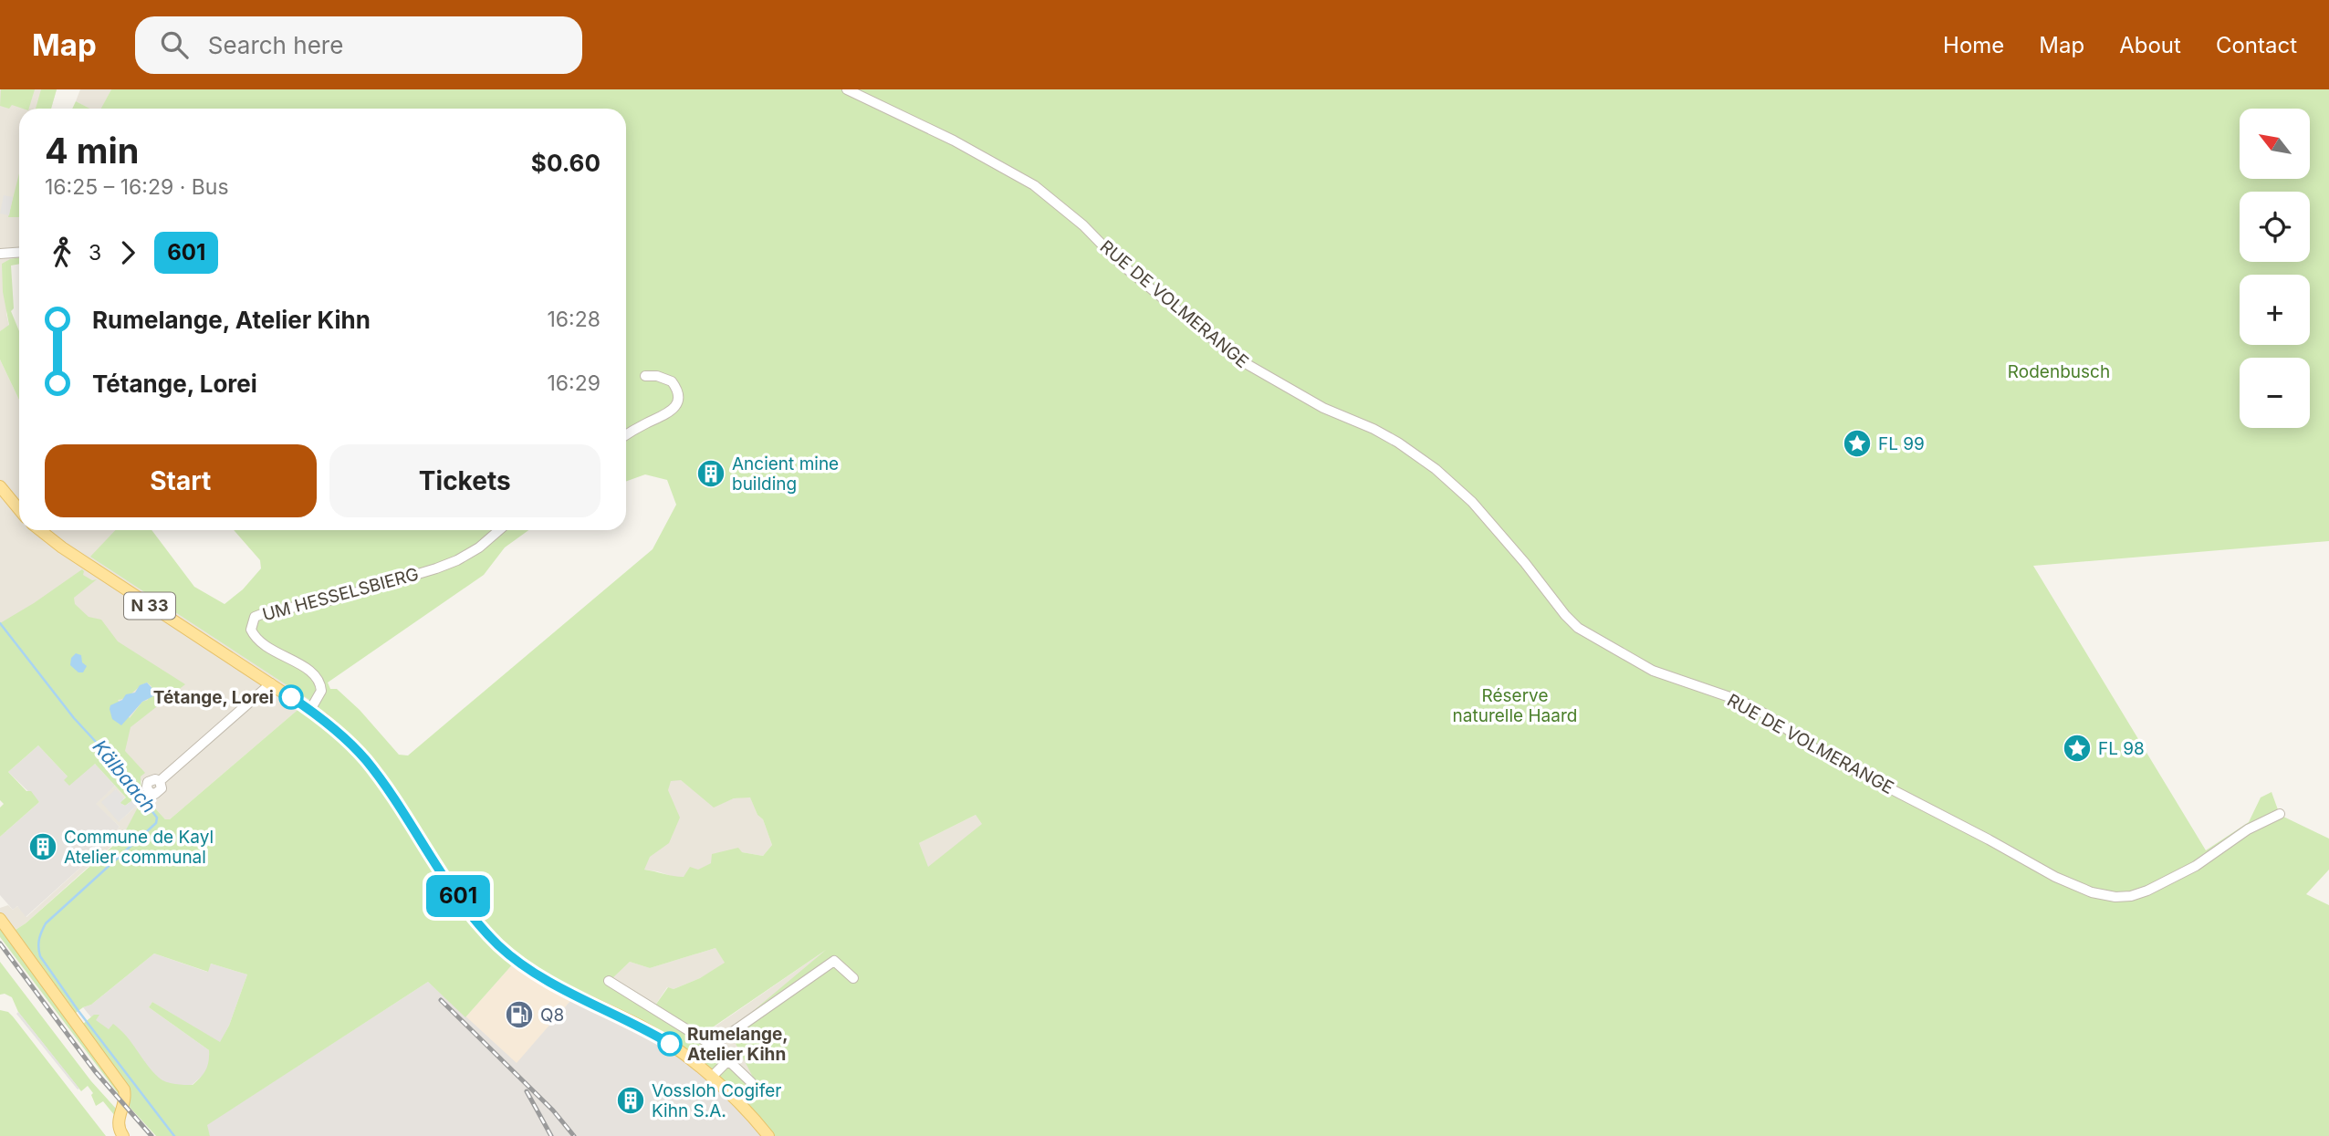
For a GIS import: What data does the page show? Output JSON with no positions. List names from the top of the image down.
{
  "streets": {
    "main road": ["N 33"],
    "street": ["RUE DE VOLMERANGE", "UM HESSELSBIERG"]
  },
  "crossings": [
    ["UM HESSELSBIERG", "N 33"]
  ],
  "water": ["Kälbaach"],
  "parks": ["Rodenbusch", "Réserve naturelle Haard"],
  "places": {
    "place": ["FL 99", "FL 98"],
    "building": ["Ancient mine building", "Commune de Kayl Atelier communal", "Vossloh Cogifer Kihn S.A."],
    "other": ["Tétange, Lorei", "Rumelange, Atelier Kihn"],
    "fuel station": ["Q8"]
  },
  "lines": ["bus line 601"],
  "north": "top left",
  "page": {
    "header": "Map",
    "search": "Search here",
    "nav": [
      "Home",
      "Map",
      "About",
      "Contact"
    ],
    "on_map": "601",
    "map_buttons": ["+", "−"],
    "heading": ["4 min", "16:25 – 16:29 · Bus", "$0.60"],
    "legs": ["3", "601"],
    "list": [
      {
        "name": "Rumelange, Atelier Kihn",
        "value": "16:28"
      },
      {
        "name": "Tétange, Lorei",
        "value": "16:29"
      }
    ],
    "buttons": ["Start", "Tickets"]
  }
}
